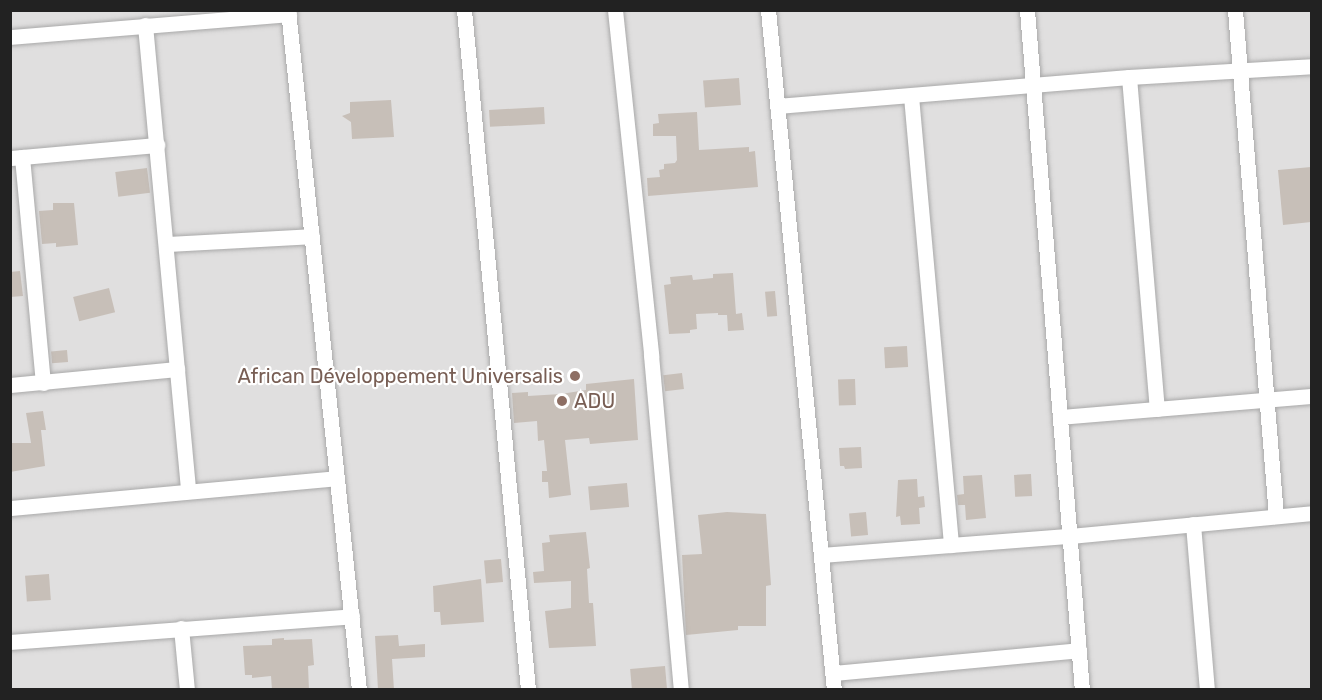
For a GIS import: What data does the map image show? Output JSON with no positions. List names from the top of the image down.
{
  "places": ["African Développement Universalis", "ADU"]
}
